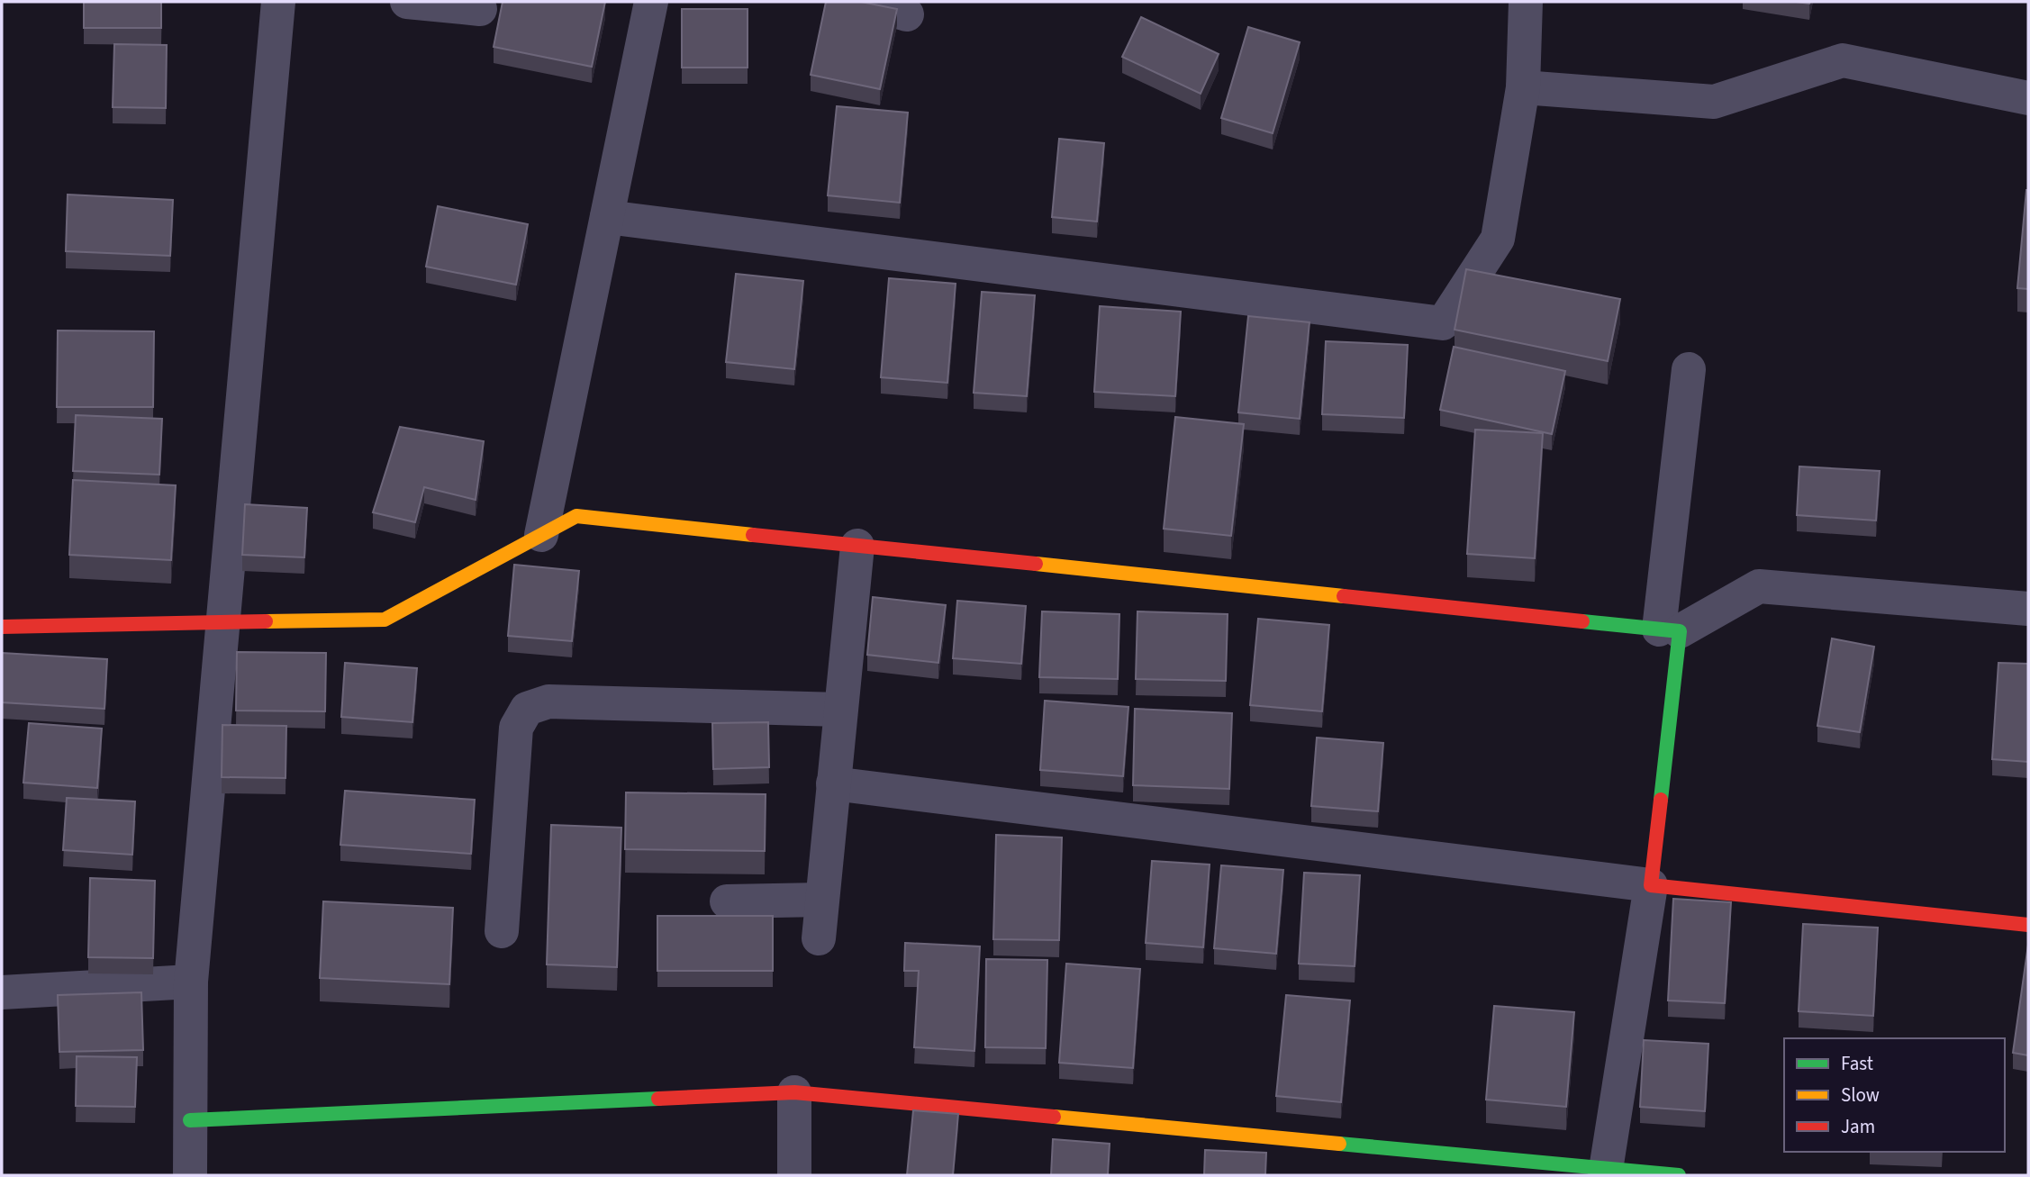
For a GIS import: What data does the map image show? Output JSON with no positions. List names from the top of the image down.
{
  "legend": ["Fast", "Slow", "Jam"]
}
